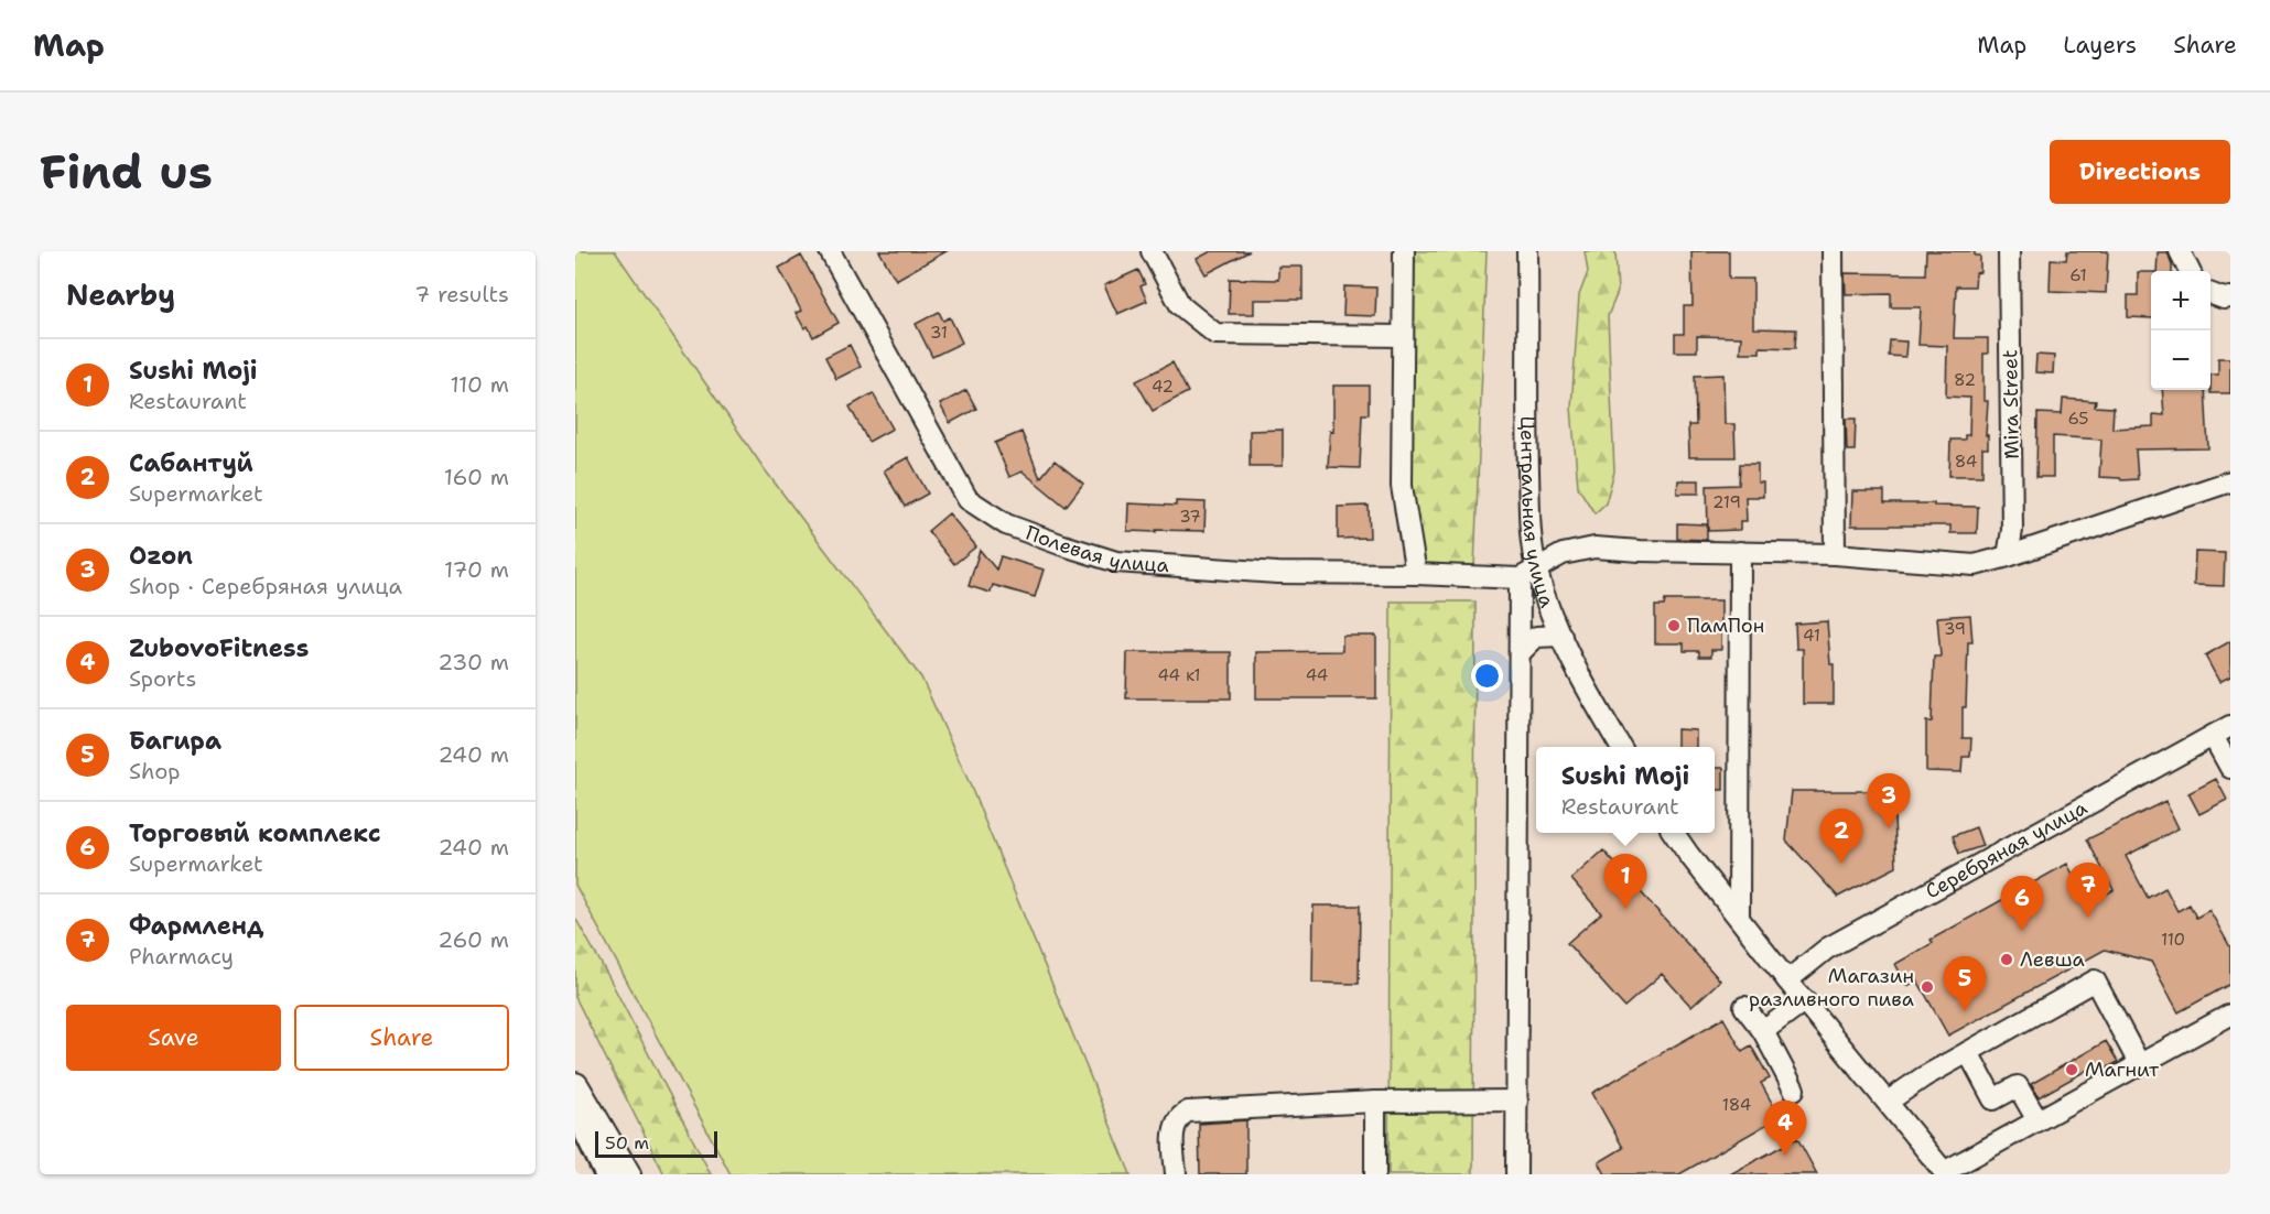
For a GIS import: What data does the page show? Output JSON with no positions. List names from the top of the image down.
{
  "streets": {
    "street": [
      "Mira Street",
      "Центральная улица",
      "Полевая улица",
      "Серебряная улица"
    ]
  },
  "crossings": [
    ["Центральная улица", "Полевая улица"]
  ],
  "places": [
    "ПамПон",
    "Левша",
    "Магазин разливного пива",
    "Магнит"
  ],
  "house_numbers": [
    "61",
    "31",
    "82",
    "42",
    "65",
    "84",
    "219",
    "37",
    "39",
    "41",
    "44 к1",
    "44",
    "110",
    "184"
  ],
  "scale_bar": "50 m",
  "page": {
    "header": "Map",
    "nav": ["Map", "Layers", "Share"],
    "buttons": [
      "Directions",
      ["Save", "Share"]
    ],
    "title": "Find us",
    "heading": ["Nearby", "7 results"],
    "map_buttons": ["+", "−"],
    "list": [
      {
        "mark": "1",
        "name": "Sushi Moji",
        "note": "Restaurant",
        "value": "110 m"
      },
      {
        "mark": "2",
        "name": "Сабантуй",
        "note": "Supermarket",
        "value": "160 m"
      },
      {
        "mark": "3",
        "name": "Ozon",
        "note": "Shop · Серебряная улица",
        "value": "170 m"
      },
      {
        "mark": "4",
        "name": "ZubovoFitness",
        "note": "Sports",
        "value": "230 m"
      },
      {
        "mark": "5",
        "name": "Багира",
        "note": "Shop",
        "value": "240 m"
      },
      {
        "mark": "6",
        "name": "Торговый комплекс",
        "note": "Supermarket",
        "value": "240 m"
      },
      {
        "mark": "7",
        "name": "Фармленд",
        "note": "Pharmacy",
        "value": "260 m"
      }
    ],
    "popup": ["Sushi Moji", "Restaurant"],
    "pins": [
      "3",
      "2",
      "1",
      "7",
      "6",
      "5",
      "4"
    ],
    "scale": "50 m"
  }
}
